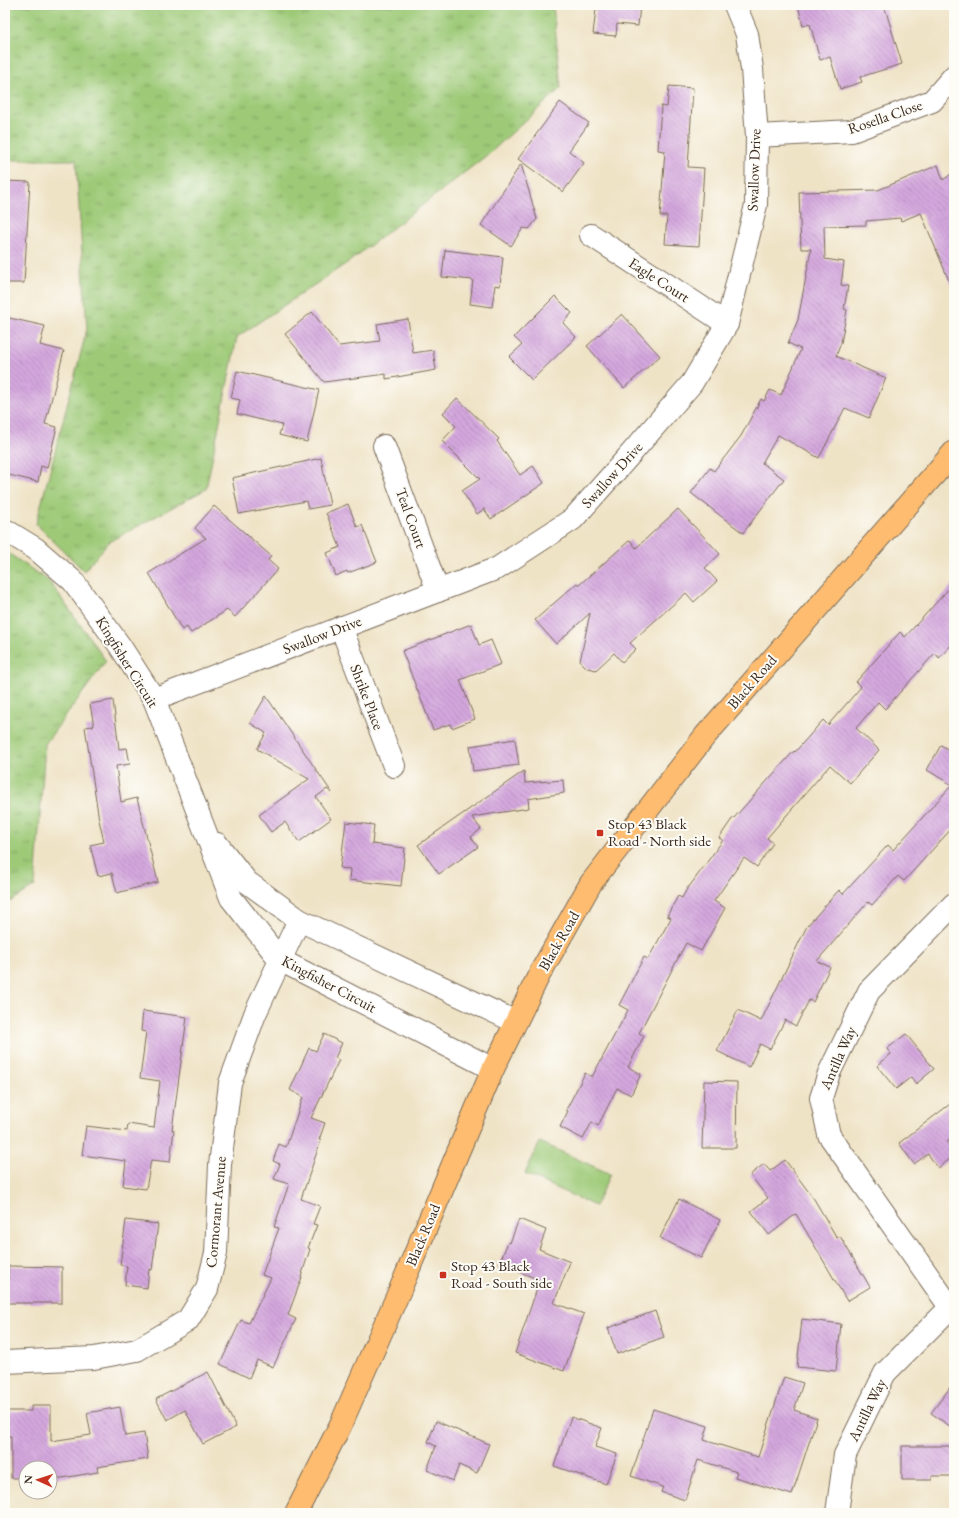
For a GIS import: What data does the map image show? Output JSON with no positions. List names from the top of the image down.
{
  "streets": {
    "main road": ["Black Road"],
    "street": [
      "Rosella Close",
      "Swallow Drive",
      "Eagle Court",
      "Teal Court",
      "Kingfisher Circuit",
      "Shrike Place",
      "Antilla Way",
      "Cormorant Avenue"
    ]
  },
  "crossings": [
    ["Rosella Close", "Swallow Drive"],
    ["Swallow Drive", "Eagle Court"],
    ["Swallow Drive", "Teal Court"],
    ["Swallow Drive", "Kingfisher Circuit"],
    ["Swallow Drive", "Shrike Place"],
    ["Kingfisher Circuit", "Black Road"],
    ["Kingfisher Circuit", "Cormorant Avenue"]
  ],
  "places": {
    "transit": ["Stop 43 Black Road - North side", "Stop 43 Black Road - South side"]
  },
  "north": "left"
}
